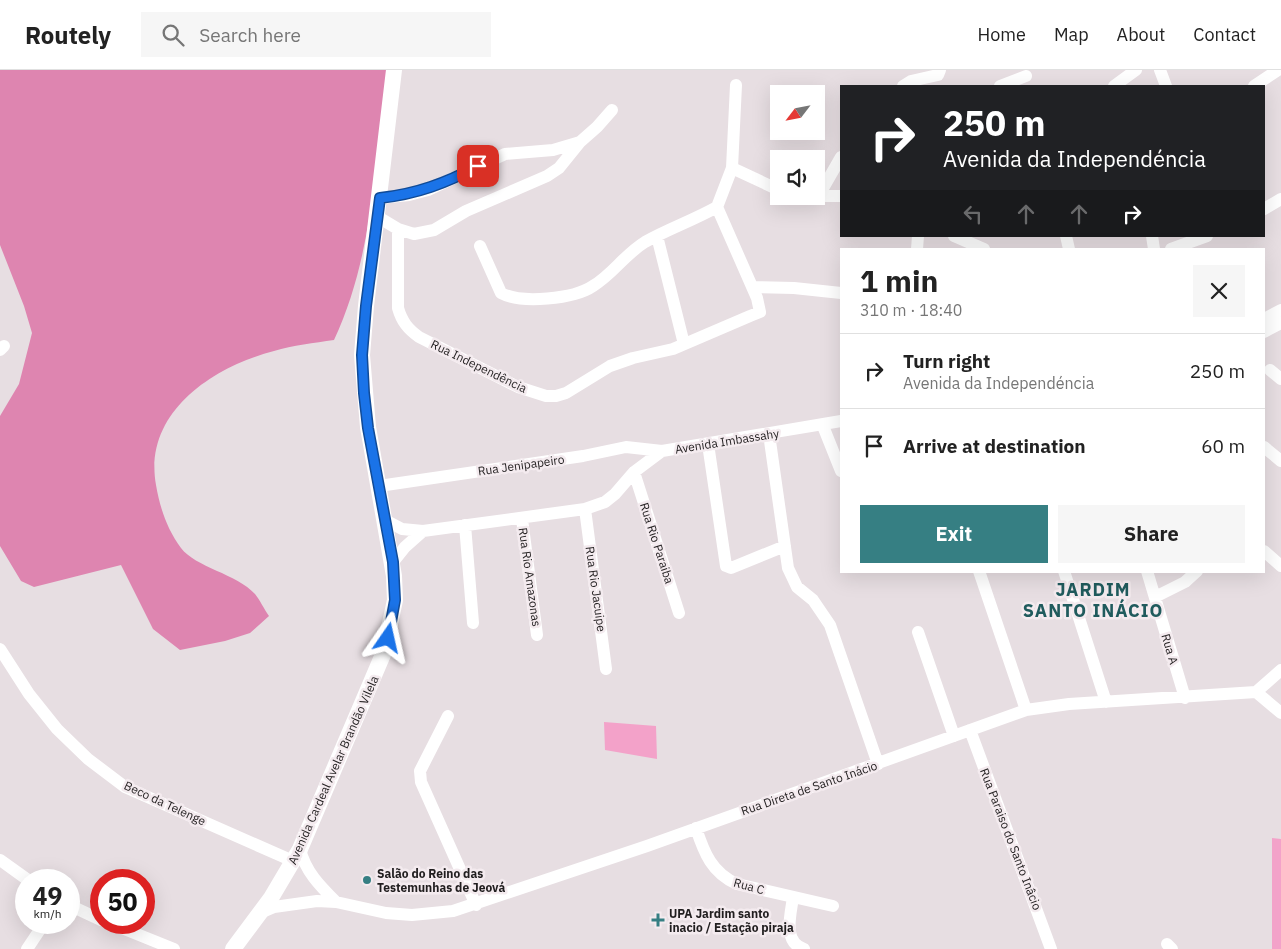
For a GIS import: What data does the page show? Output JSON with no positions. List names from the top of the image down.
{
  "streets": {
    "main road": ["Avenida Cardeal Avelar Brandão Vilela"],
    "street": [
      "Rua Independência",
      "Avenida Imbassahy",
      "Rua Jenipapeiro",
      "Rua Rio Paraiba",
      "Rua Rio Amazonas",
      "Rua Rio Jacuipe",
      "Rua A",
      "Rua Direta de Santo Inácio",
      "Beco da Telenge",
      "Rua Paraiso do Santo Inâcio",
      "Rua C"
    ]
  },
  "crossings": [
    ["Avenida Imbassahy", "Rua Jenipapeiro"],
    ["Avenida Imbassahy", "Rua Rio Paraiba"],
    ["Avenida Imbassahy", "Rua Rio Amazonas"],
    ["Avenida Imbassahy", "Rua Rio Jacuipe"],
    ["Avenida Imbassahy", "Avenida Cardeal Avelar Brandão Vilela"],
    ["Rua Jenipapeiro", "Avenida Cardeal Avelar Brandão Vilela"],
    ["Rua A", "Rua Direta de Santo Inácio"],
    ["Avenida Cardeal Avelar Brandão Vilela", "Rua Direta de Santo Inácio"],
    ["Avenida Cardeal Avelar Brandão Vilela", "Beco da Telenge"],
    ["Rua Direta de Santo Inácio", "Rua Paraiso do Santo Inâcio"],
    ["Rua Direta de Santo Inácio", "Rua C"]
  ],
  "districts": ["JARDIM SANTO INÁCIO"],
  "places": {
    "other": ["Salão do Reino das Testemunhas de Jeová"],
    "health": ["UPA Jardim santo inacio / Estação piraja"]
  },
  "north": "bottom left",
  "page": {
    "header": "Routely",
    "search": "Search here",
    "nav": [
      "Home",
      "Map",
      "About",
      "Contact"
    ],
    "turn": ["250 m", "Avenida da Independéncia"],
    "heading": ["1 min", "310 m · 18:40"],
    "list": [
      {
        "name": "Turn right",
        "note": "Avenida da Independéncia",
        "value": "250 m"
      },
      {
        "name": "Arrive at destination",
        "value": "60 m"
      }
    ],
    "buttons": ["Exit", "Share"],
    "speed": "49 km/h",
    "limit": "50"
  }
}
